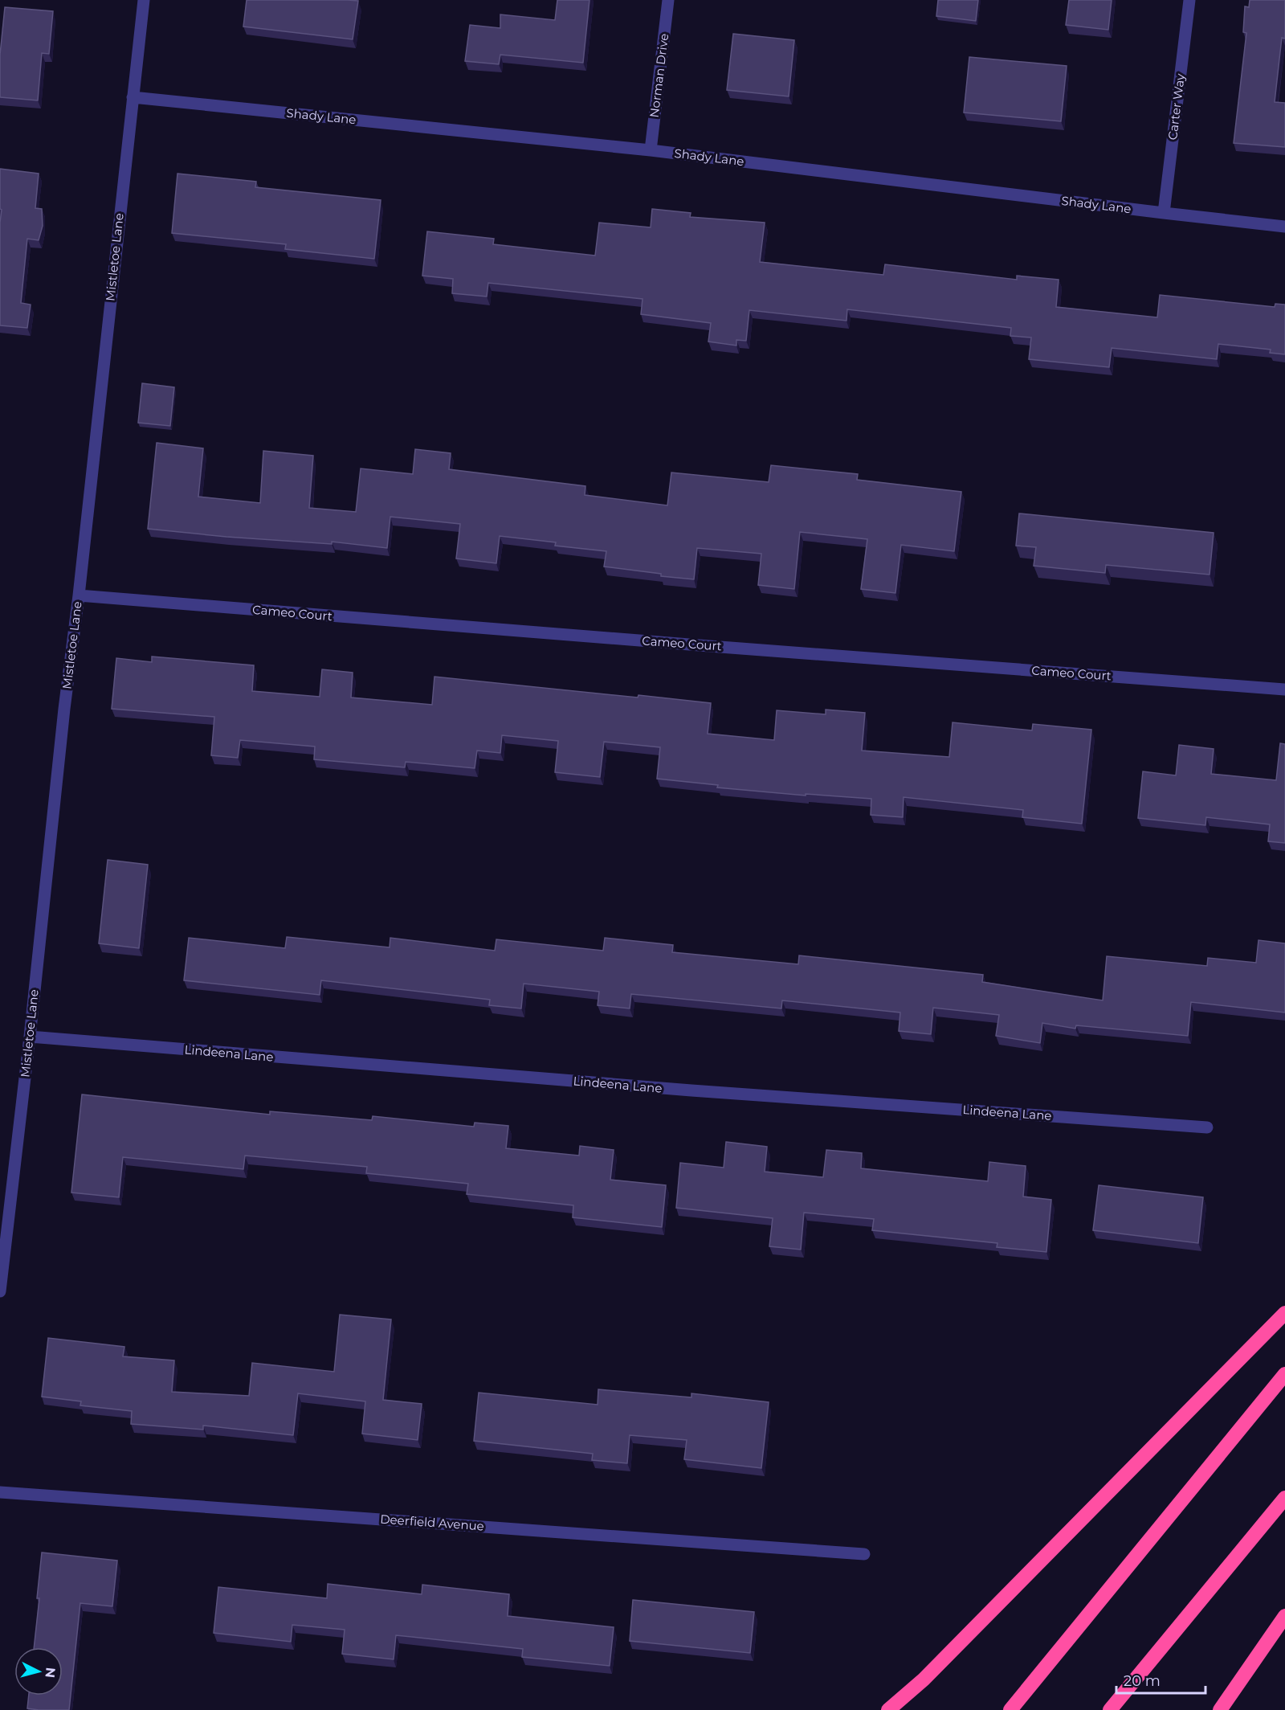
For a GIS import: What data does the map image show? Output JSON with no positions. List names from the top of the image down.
{
  "streets": {
    "street": [
      "Norman Drive",
      "Carter Way",
      "Shady Lane",
      "Mistletoe Lane",
      "Cameo Court",
      "Lindeena Lane",
      "Deerfield Avenue"
    ]
  },
  "crossings": [
    ["Norman Drive", "Shady Lane"],
    ["Carter Way", "Shady Lane"],
    ["Shady Lane", "Mistletoe Lane"],
    ["Mistletoe Lane", "Cameo Court"],
    ["Mistletoe Lane", "Lindeena Lane"]
  ],
  "scale_bar": "20 m",
  "north": "right"
}
